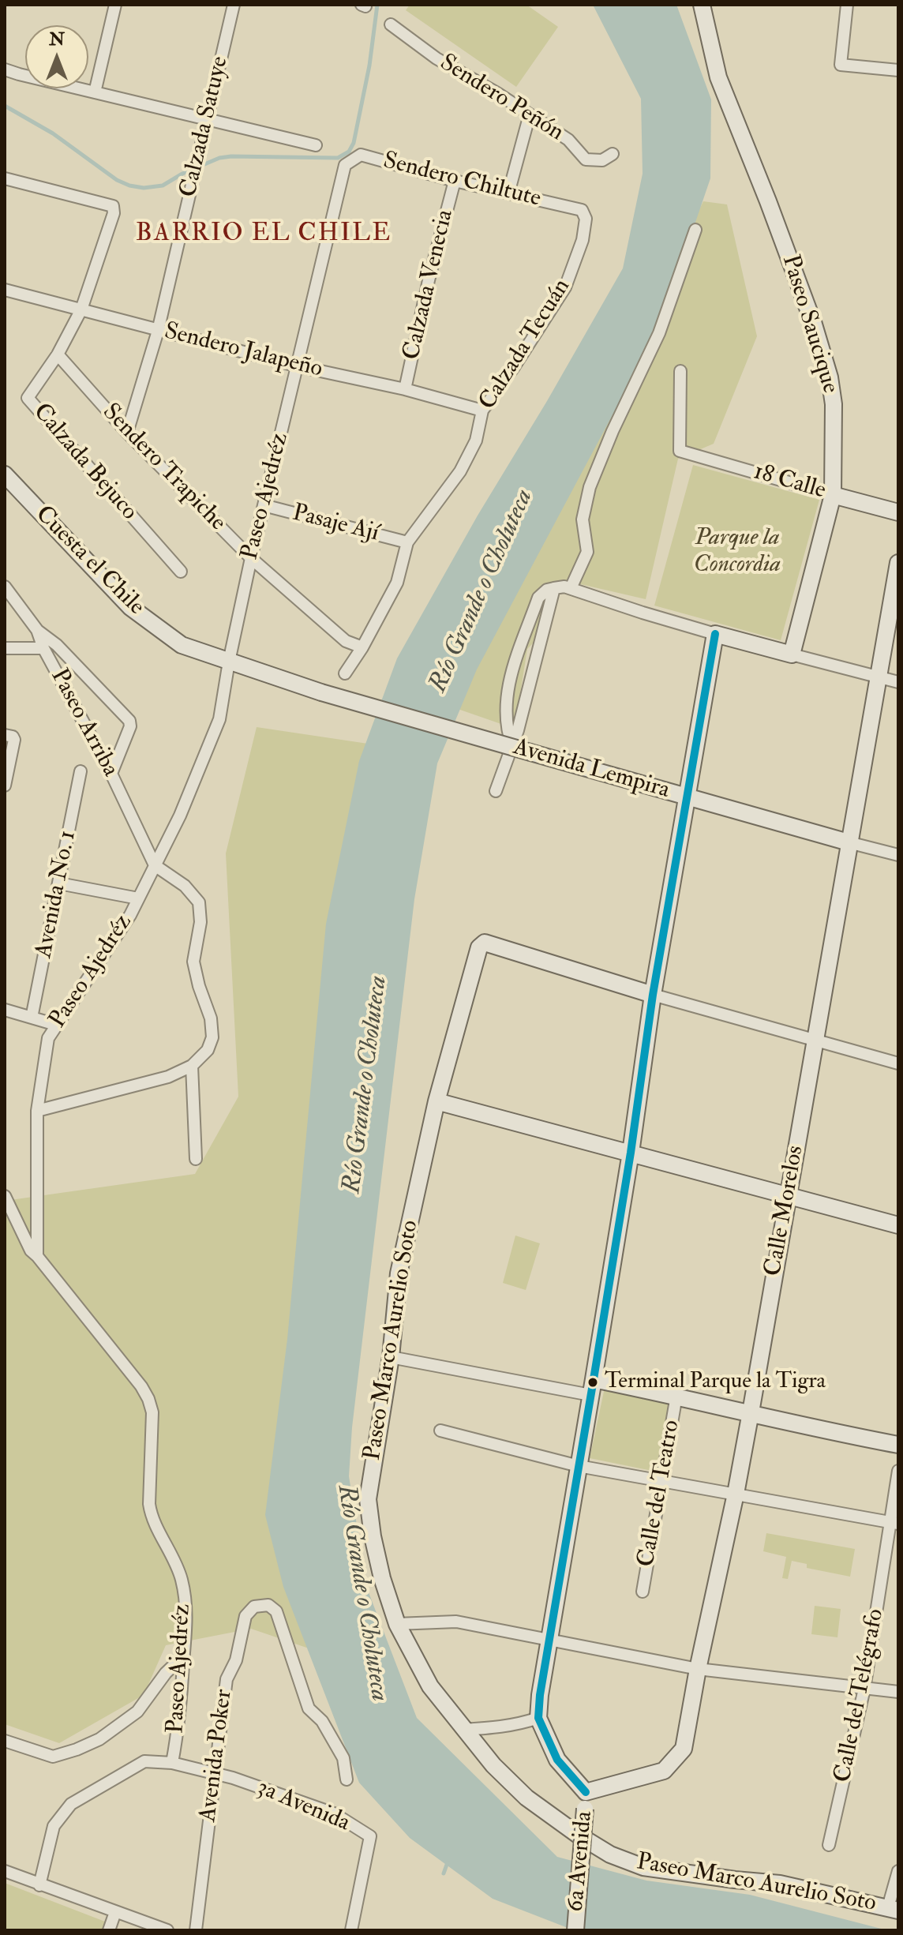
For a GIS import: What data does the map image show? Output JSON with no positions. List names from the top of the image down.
{
  "streets": {
    "street": [
      "Sendero Peñón",
      "Calzada Satuye",
      "Sendero Chiltute",
      "Calzada Venecia",
      "Paseo Saucique",
      "Calzada Tecuán",
      "Sendero Jalapeño",
      "Calzada Bejuco",
      "Sendero Trapiche",
      "18 Calle",
      "Paseo Ajedréz",
      "Pasaje Ají",
      "Cuesta el Chile",
      "Paseo Arriba",
      "Avenida Lempira",
      "Avenida No. 1",
      "Calle Morelos",
      "Paseo Marco Aurelio Soto",
      "Calle del Teatro",
      "Calle del Telégrafo",
      "Avenida Poker",
      "3a Avenida",
      "6a Avenida"
    ]
  },
  "crossings": [
    ["Calzada Satuye", "Sendero Jalapeño"],
    ["Calzada Satuye", "Sendero Trapiche"],
    ["Sendero Chiltute", "Calzada Venecia"],
    ["Sendero Chiltute", "Calzada Tecuán"],
    ["Sendero Chiltute", "Paseo Ajedréz"],
    ["Calzada Venecia", "Sendero Jalapeño"],
    ["Paseo Saucique", "18 Calle"],
    ["Calzada Tecuán", "Sendero Jalapeño"],
    ["Calzada Tecuán", "Sendero Trapiche"],
    ["Calzada Tecuán", "Pasaje Ají"],
    ["Sendero Jalapeño", "Calzada Bejuco"],
    ["Sendero Jalapeño", "Paseo Ajedréz"],
    ["Calzada Bejuco", "Sendero Trapiche"],
    ["Sendero Trapiche", "Paseo Ajedréz"],
    ["Paseo Ajedréz", "Pasaje Ají"],
    ["Paseo Ajedréz", "Cuesta el Chile"],
    ["Paseo Ajedréz", "Paseo Arriba"],
    ["Paseo Ajedréz", "3a Avenida"],
    ["Cuesta el Chile", "Avenida Lempira"],
    ["Avenida Lempira", "Calle Morelos"],
    ["Calle Morelos", "6a Avenida"],
    ["Avenida Poker", "3a Avenida"]
  ],
  "districts": ["BARRIO EL CHILE"],
  "water": ["Río Grande o Choluteca"],
  "parks": ["Parque la Concordia"],
  "places": ["Terminal Parque la Tigra"],
  "north": "top"
}
